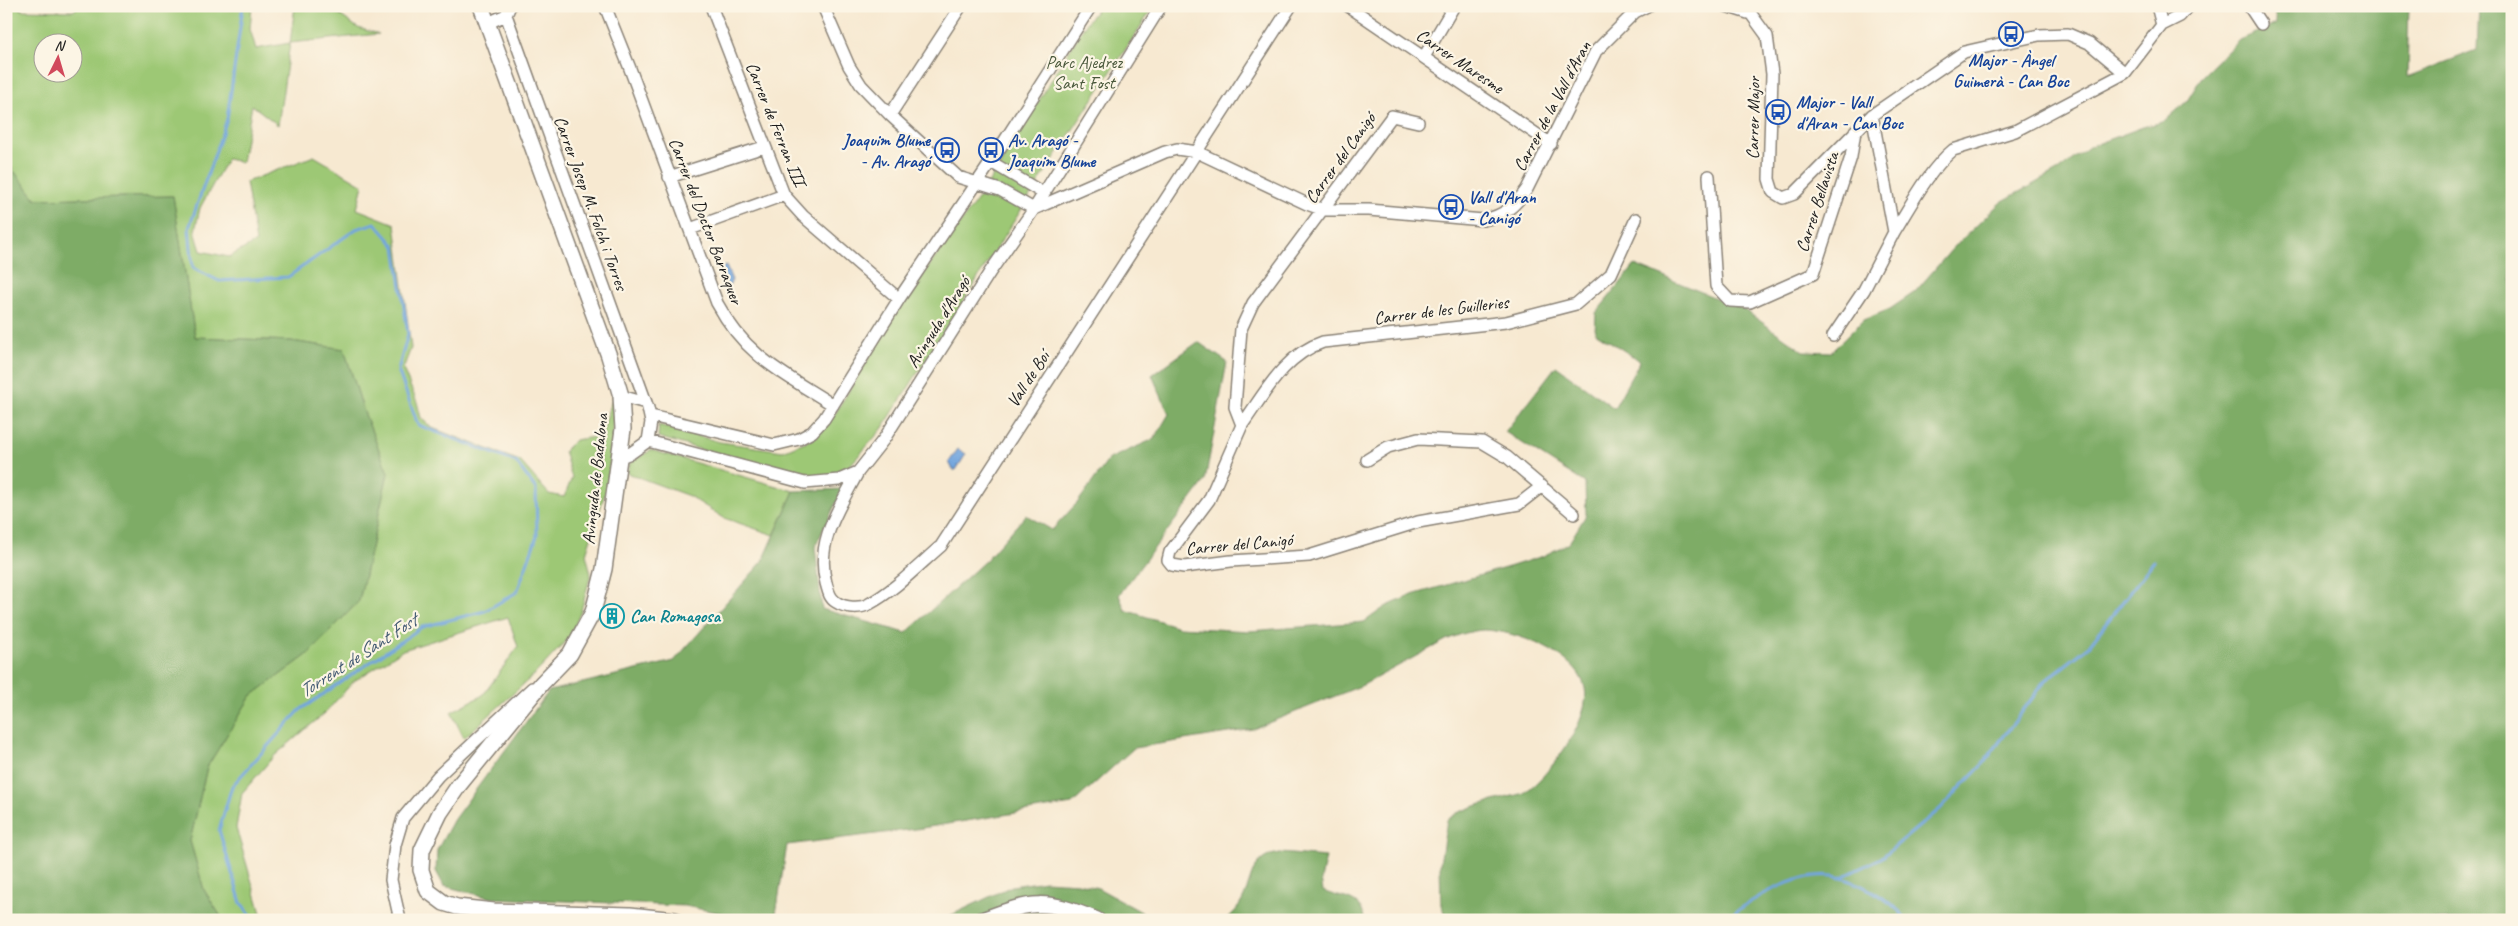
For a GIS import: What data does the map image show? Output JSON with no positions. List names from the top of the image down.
{
  "streets": {
    "street": [
      "Carrer Maresme",
      "Carrer de la Vall d'Aran",
      "Carrer Major",
      "Carrer de Ferran III",
      "Carrer del Canigó",
      "Carrer Bellavista",
      "Carrer Josep M. Folch i Torres",
      "Carrer del Doctor Barraquer",
      "Carrer de les Guilleries",
      "Avinguda d'Aragó",
      "Vall de Boí",
      "Avinguda de Badalona"
    ]
  },
  "crossings": [
    ["Carrer Maresme", "Carrer de la Vall d'Aran"],
    ["Carrer de la Vall d'Aran", "Carrer del Canigó"],
    ["Carrer de la Vall d'Aran", "Avinguda d'Aragó"],
    ["Carrer de la Vall d'Aran", "Vall de Boí"],
    ["Carrer Major", "Carrer Bellavista"],
    ["Carrer del Canigó", "Carrer de les Guilleries"],
    ["Avinguda d'Aragó", "Vall de Boí"]
  ],
  "water": ["Torrent de Sant Fost"],
  "parks": ["Parc Ajedrez Sant Fost"],
  "places": {
    "bus stop": [
      "Major - Àngel Guimerà - Can Boc",
      "Major - Vall d'Aran - Can Boc",
      "Joaquim Blume - Av. Aragó",
      "Av. Aragó - Joaquim Blume",
      "Vall d'Aran - Canigó"
    ],
    "building": ["Can Romagosa"]
  },
  "north": "top"
}
